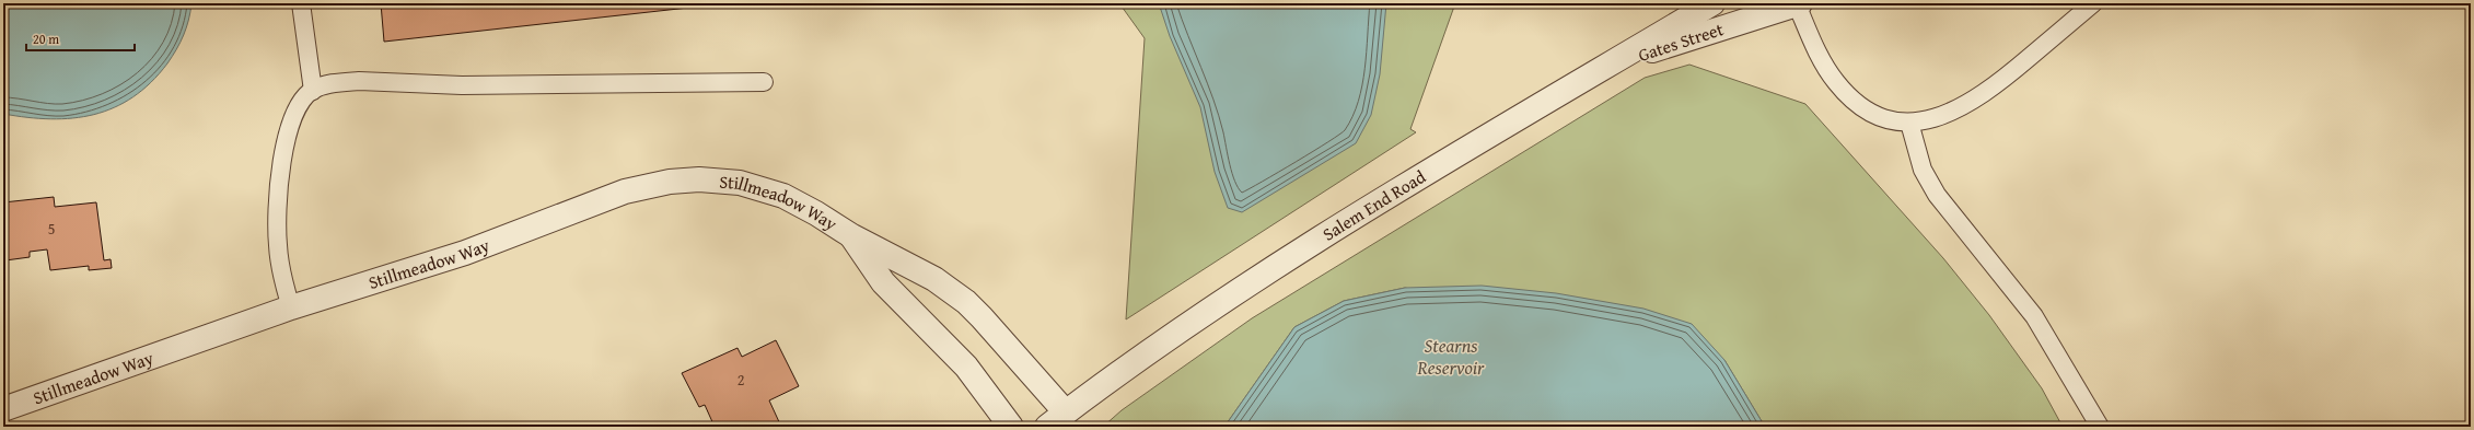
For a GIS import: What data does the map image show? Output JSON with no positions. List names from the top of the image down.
{
  "streets": {
    "street": ["Gates Street", "Stillmeadow Way", "Salem End Road"]
  },
  "crossings": [
    ["Gates Street", "Salem End Road"],
    ["Stillmeadow Way", "Salem End Road"]
  ],
  "water": ["Stearns Reservoir"],
  "house_numbers": ["5", "2"],
  "scale_bar": "20 m"
}
